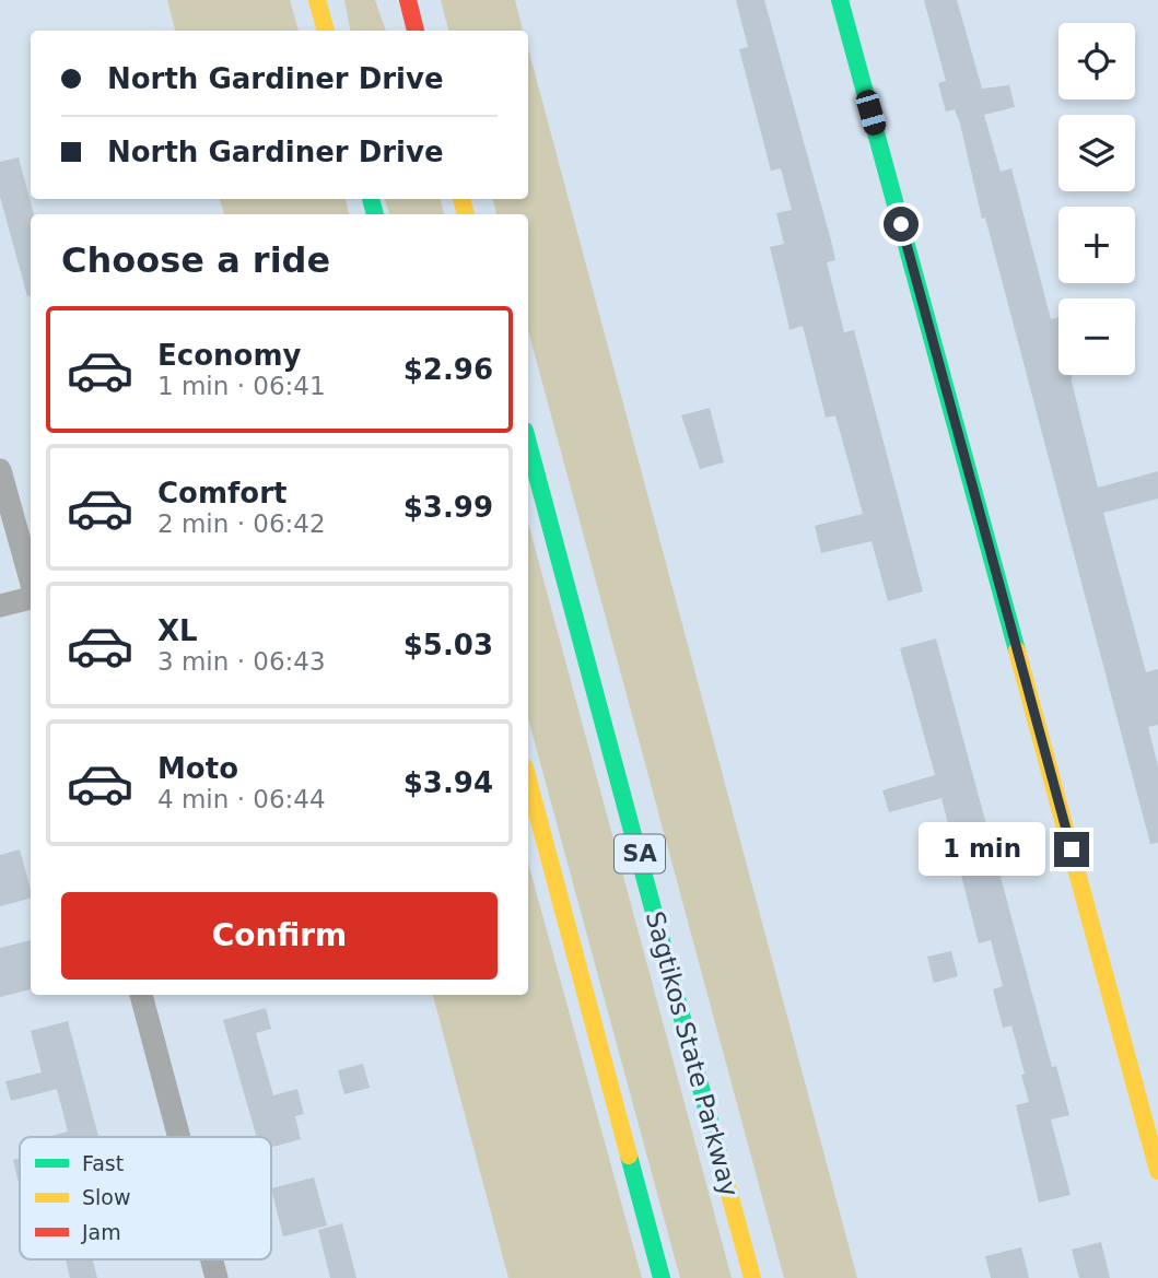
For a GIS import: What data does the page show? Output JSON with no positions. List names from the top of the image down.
{
  "streets": {
    "main road": ["SA", "Sagtikos State Parkway"]
  },
  "legend": ["Fast", "Slow", "Jam"],
  "page": {
    "map_buttons": ["+", "−"],
    "banner": ["North Gardiner Drive", "North Gardiner Drive"],
    "heading": "Choose a ride",
    "list": [
      {
        "name": "Economy",
        "note": "1 min · 06:41",
        "value": "$2.96"
      },
      {
        "name": "Comfort",
        "note": "2 min · 06:42",
        "value": "$3.99"
      },
      {
        "name": "XL",
        "note": "3 min · 06:43",
        "value": "$5.03"
      },
      {
        "name": "Moto",
        "note": "4 min · 06:44",
        "value": "$3.94"
      }
    ],
    "bubble": "1 min",
    "buttons": "Confirm"
  }
}
